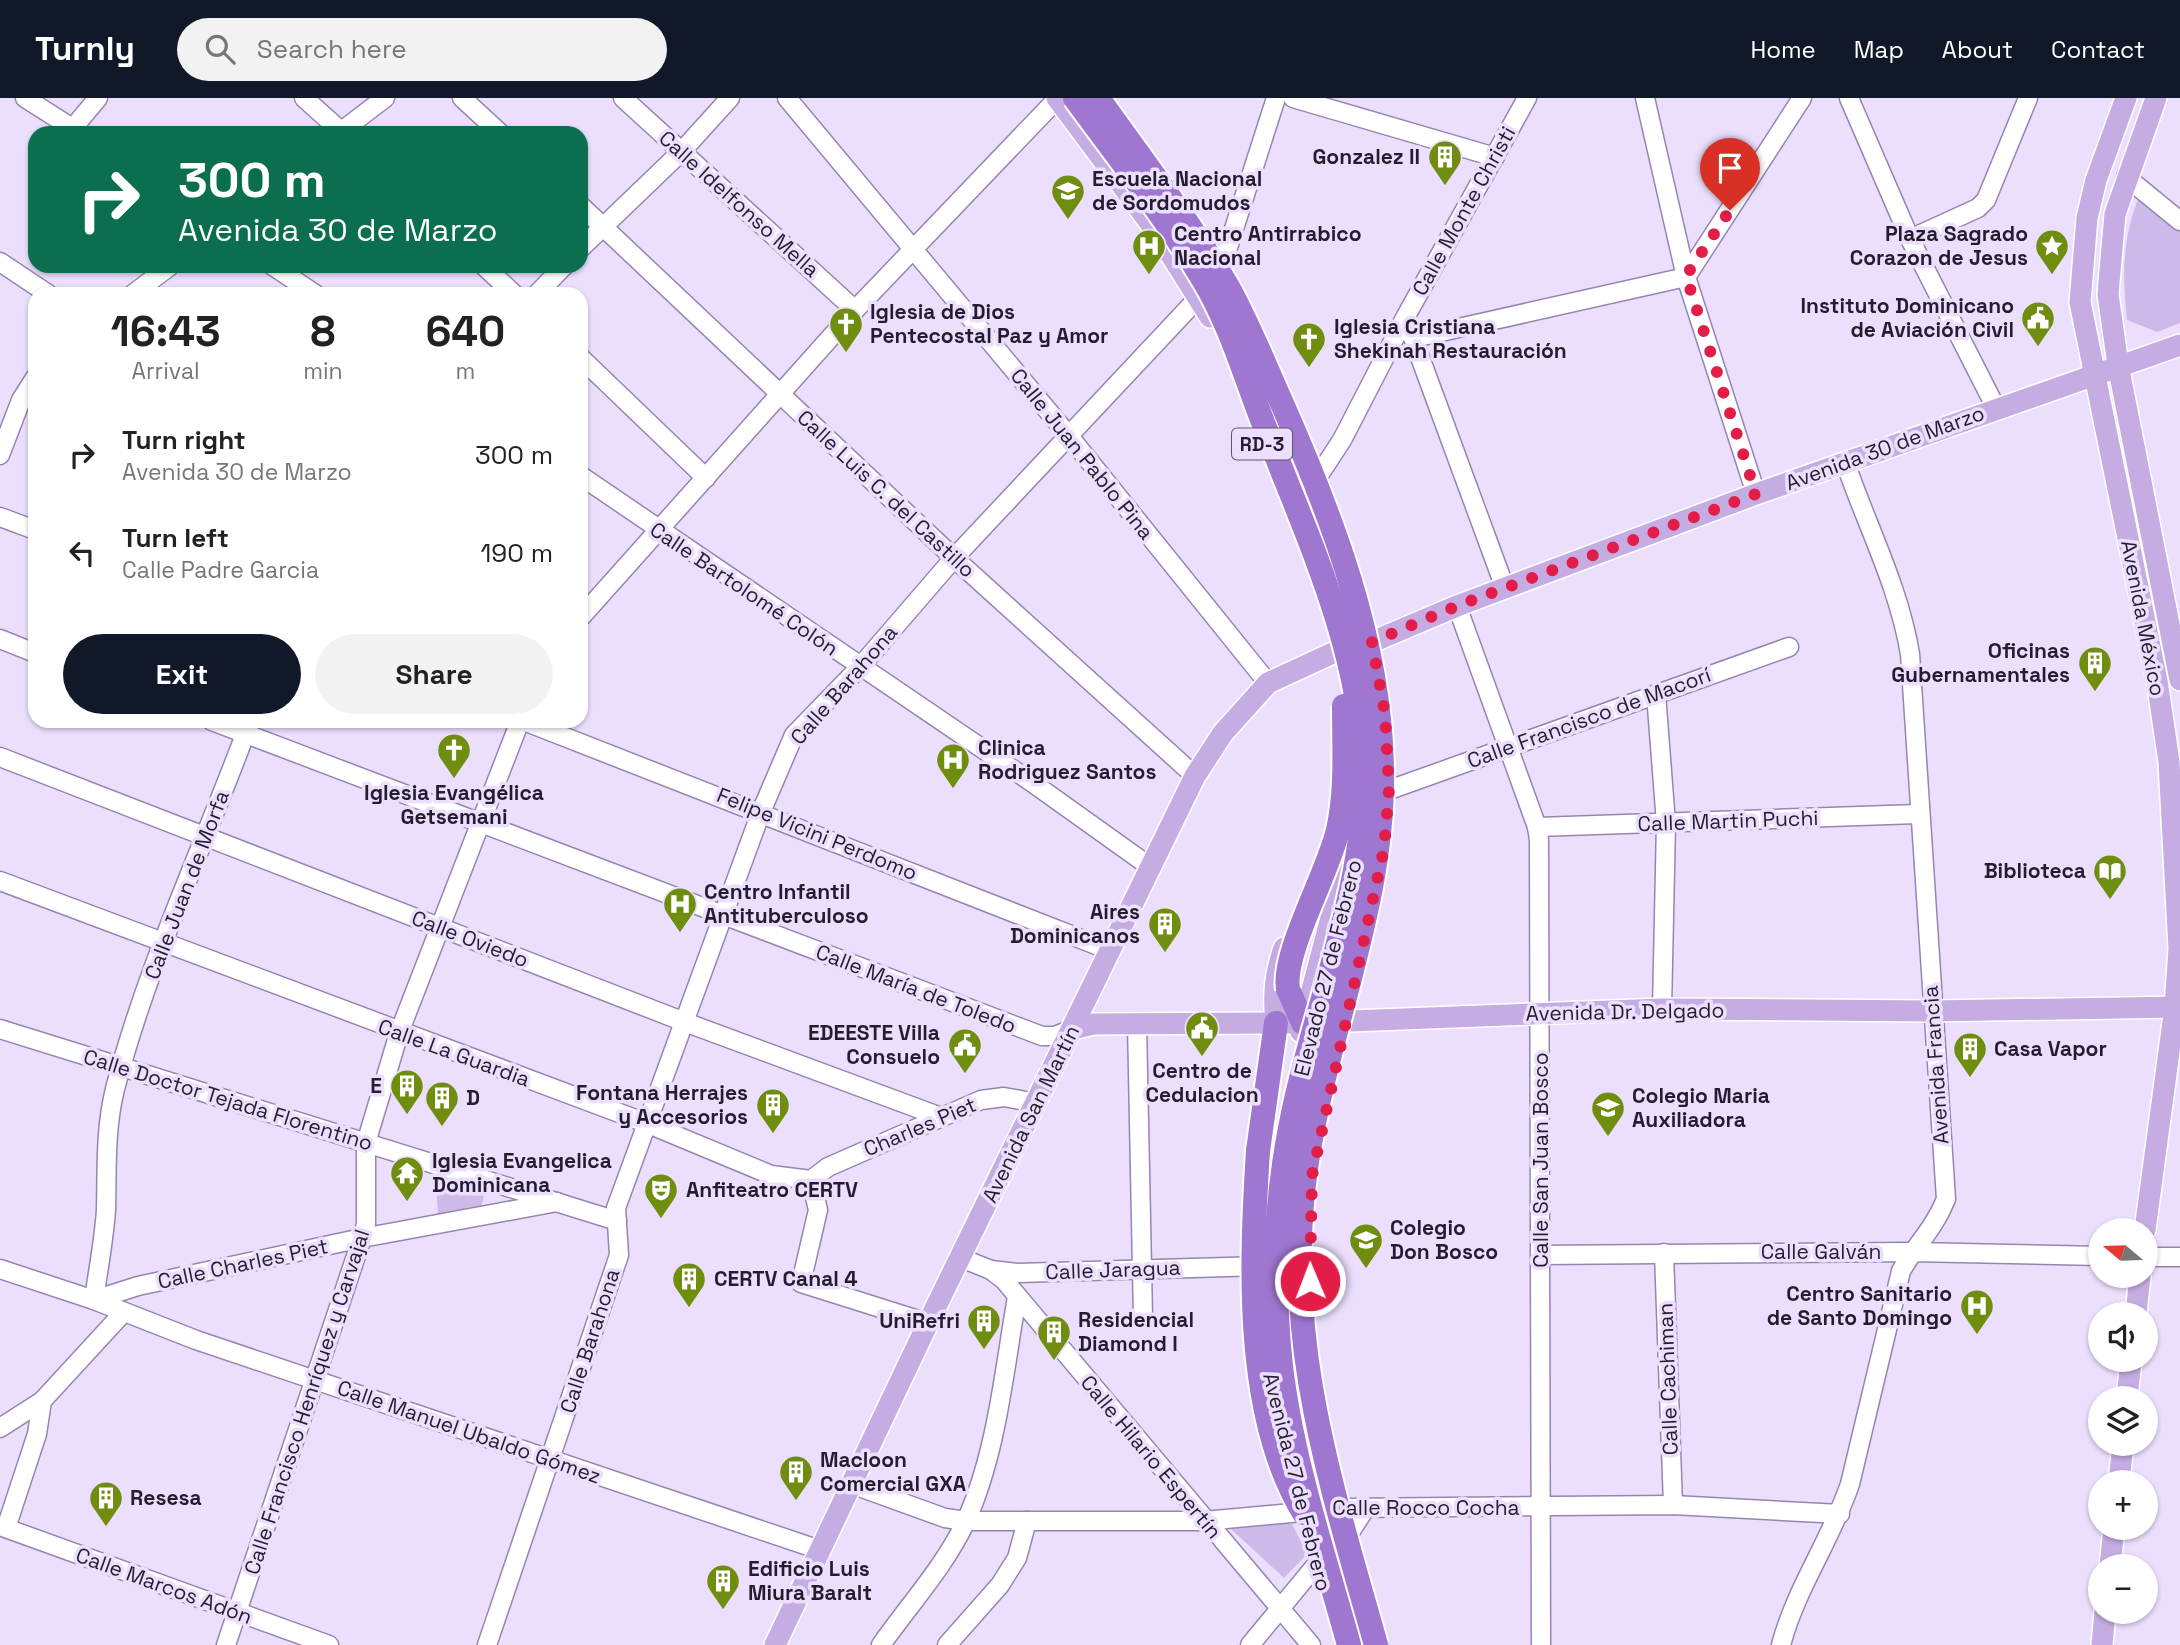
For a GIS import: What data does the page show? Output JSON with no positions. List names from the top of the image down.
{
  "streets": {
    "highway": ["RD-3", "Elevado 27 de Febrero"],
    "main road": [
      "Avenida 30 de Marzo",
      "Avenida México",
      "Avenida Dr. Delgado",
      "Avenida San Martín",
      "Avenida 27 de Febrero"
    ],
    "street": [
      "Calle Idelfonso Mella",
      "Calle Monte Christi",
      "Calle Juan Pablo Pina",
      "Calle Luis C. del Castillo",
      "Calle Bartolomé Colón",
      "Calle Barahona",
      "Calle Francisco de Macorí",
      "Calle Martin Puchi",
      "Felipe Vicini Perdomo",
      "Calle Juan de Morfa",
      "Calle Oviedo",
      "Calle María de Toledo",
      "Calle La Guardia",
      "Avenida Francia",
      "Calle Doctor Tejada Florentino",
      "Charles Piet",
      "Calle San Juan Bosco",
      "Calle Galván",
      "Calle Charles Piet",
      "Calle Jaragua",
      "Calle Cachiman",
      "Calle Francisco Henríquez y Carvajal",
      "Calle Manuel Ubaldo Gómez",
      "Calle Hilario Espertín",
      "Calle Rocco Cocha",
      "Calle Marcos Adón"
    ]
  },
  "crossings": [
    ["Calle Monte Christi", "Avenida 27 de Febrero"],
    ["Avenida 30 de Marzo", "Avenida México"],
    ["Avenida 30 de Marzo", "Elevado 27 de Febrero"],
    ["Avenida 30 de Marzo", "Avenida Francia"],
    ["Avenida 30 de Marzo", "Avenida San Martín"],
    ["Avenida 30 de Marzo", "Calle San Juan Bosco"],
    ["Avenida 30 de Marzo", "Avenida 27 de Febrero"],
    ["Calle Juan Pablo Pina", "Calle Barahona"],
    ["Calle Juan Pablo Pina", "Avenida San Martín"],
    ["Calle Luis C. del Castillo", "Calle Barahona"],
    ["Calle Luis C. del Castillo", "Avenida San Martín"],
    ["Calle Bartolomé Colón", "Calle Barahona"],
    ["Calle Bartolomé Colón", "Avenida San Martín"],
    ["Avenida México", "Avenida Dr. Delgado"],
    ["Calle Barahona", "Felipe Vicini Perdomo"],
    ["Calle Barahona", "Calle Oviedo"],
    ["Calle Barahona", "Calle María de Toledo"],
    ["Calle Barahona", "Calle La Guardia"],
    ["Calle Barahona", "Calle Doctor Tejada Florentino"],
    ["Calle Barahona", "Calle Manuel Ubaldo Gómez"],
    ["Calle Barahona", "Avenida 27 de Febrero"],
    ["Calle Francisco de Macorí", "Calle San Juan Bosco"],
    ["Calle Francisco de Macorí", "Avenida 27 de Febrero"],
    ["Calle Martin Puchi", "Avenida Francia"],
    ["Calle Martin Puchi", "Calle San Juan Bosco"],
    ["Felipe Vicini Perdomo", "Avenida San Martín"],
    ["Calle Juan de Morfa", "Calle Oviedo"],
    ["Calle Juan de Morfa", "Calle María de Toledo"],
    ["Calle Juan de Morfa", "Calle La Guardia"],
    ["Calle Juan de Morfa", "Calle Doctor Tejada Florentino"],
    ["Calle Juan de Morfa", "Calle Charles Piet"],
    ["Calle Juan de Morfa", "Calle Manuel Ubaldo Gómez"],
    ["Calle Oviedo", "Charles Piet"],
    ["Calle Oviedo", "Calle Francisco Henríquez y Carvajal"],
    ["Elevado 27 de Febrero", "Avenida San Martín"],
    ["Elevado 27 de Febrero", "Avenida 27 de Febrero"],
    ["Calle María de Toledo", "Avenida Dr. Delgado"],
    ["Calle María de Toledo", "Avenida San Martín"],
    ["Calle María de Toledo", "Calle Francisco Henríquez y Carvajal"],
    ["Avenida Dr. Delgado", "Avenida Francia"],
    ["Avenida Dr. Delgado", "Avenida San Martín"],
    ["Avenida Dr. Delgado", "Calle San Juan Bosco"],
    ["Avenida Dr. Delgado", "Avenida 27 de Febrero"],
    ["Calle La Guardia", "Charles Piet"],
    ["Calle La Guardia", "Calle Francisco Henríquez y Carvajal"],
    ["Avenida Francia", "Calle Galván"],
    ["Avenida Francia", "Calle Rocco Cocha"],
    ["Calle Doctor Tejada Florentino", "Calle Charles Piet"],
    ["Calle Doctor Tejada Florentino", "Calle Francisco Henríquez y Carvajal"],
    ["Avenida San Martín", "Charles Piet"],
    ["Avenida San Martín", "Calle Jaragua"],
    ["Avenida San Martín", "Calle Manuel Ubaldo Gómez"],
    ["Avenida San Martín", "Avenida 27 de Febrero"],
    ["Avenida San Martín", "Calle Rocco Cocha"],
    ["Calle San Juan Bosco", "Calle Galván"],
    ["Calle San Juan Bosco", "Calle Rocco Cocha"],
    ["Calle Galván", "Calle Cachiman"],
    ["Calle Charles Piet", "Calle Francisco Henríquez y Carvajal"],
    ["Calle Charles Piet", "Calle Manuel Ubaldo Gómez"],
    ["Calle Jaragua", "Calle Hilario Espertín"],
    ["Calle Jaragua", "Avenida 27 de Febrero"],
    ["Calle Cachiman", "Calle Rocco Cocha"],
    ["Calle Francisco Henríquez y Carvajal", "Calle Manuel Ubaldo Gómez"],
    ["Calle Francisco Henríquez y Carvajal", "Calle Marcos Adón"],
    ["Calle Hilario Espertín", "Calle Rocco Cocha"],
    ["Avenida 27 de Febrero", "Calle Rocco Cocha"]
  ],
  "places": {
    "building": [
      "Gonzalez II",
      "Oficinas Gubernamentales",
      "Aires Dominicanos",
      "Casa Vapor",
      "E",
      "D",
      "Fontana Herrajes y Accesorios",
      "CERTV Canal 4",
      "UniRefri",
      "Residencial Diamond I",
      "Macloon Comercial GXA",
      "Resesa",
      "Edificio Luis Miura Baralt"
    ],
    "school or university": ["Escuela Nacional de Sordomudos", "Colegio Maria Auxiliadora", "Colegio Don Bosco"],
    "hospital": [
      "Centro Antirrabico Nacional",
      "Clinica Rodriguez Santos",
      "Centro Infantil Antituberculoso",
      "Centro Sanitario de Santo Domingo"
    ],
    "place": ["Plaza Sagrado Corazon de Jesus"],
    "public building": ["Instituto Dominicano de Aviación Civil", "Centro de Cedulacion", "EDEESTE Villa Consuelo"],
    "church": ["Iglesia de Dios Pentecostal Paz y Amor", "Iglesia Cristiana Shekinah Restauración", "Iglesia Evangélica Getsemani"],
    "library": ["Biblioteca"],
    "temple": ["Iglesia Evangelica Dominicana"],
    "theatre": ["Anfiteatro CERTV"]
  },
  "north": "left",
  "page": {
    "header": "Turnly",
    "search": "Search here",
    "nav": [
      "Home",
      "Map",
      "About",
      "Contact"
    ],
    "turn": ["300 m", "Avenida 30 de Marzo"],
    "eta": [
      "16:43",
      "Arrival",
      "8",
      "min",
      "640",
      "m"
    ],
    "list": [
      {
        "name": "Turn right",
        "note": "Avenida 30 de Marzo",
        "value": "300 m"
      },
      {
        "name": "Turn left",
        "note": "Calle Padre Garcia",
        "value": "190 m"
      }
    ],
    "buttons": ["Exit", "Share"],
    "map_buttons": ["+", "−"]
  }
}
